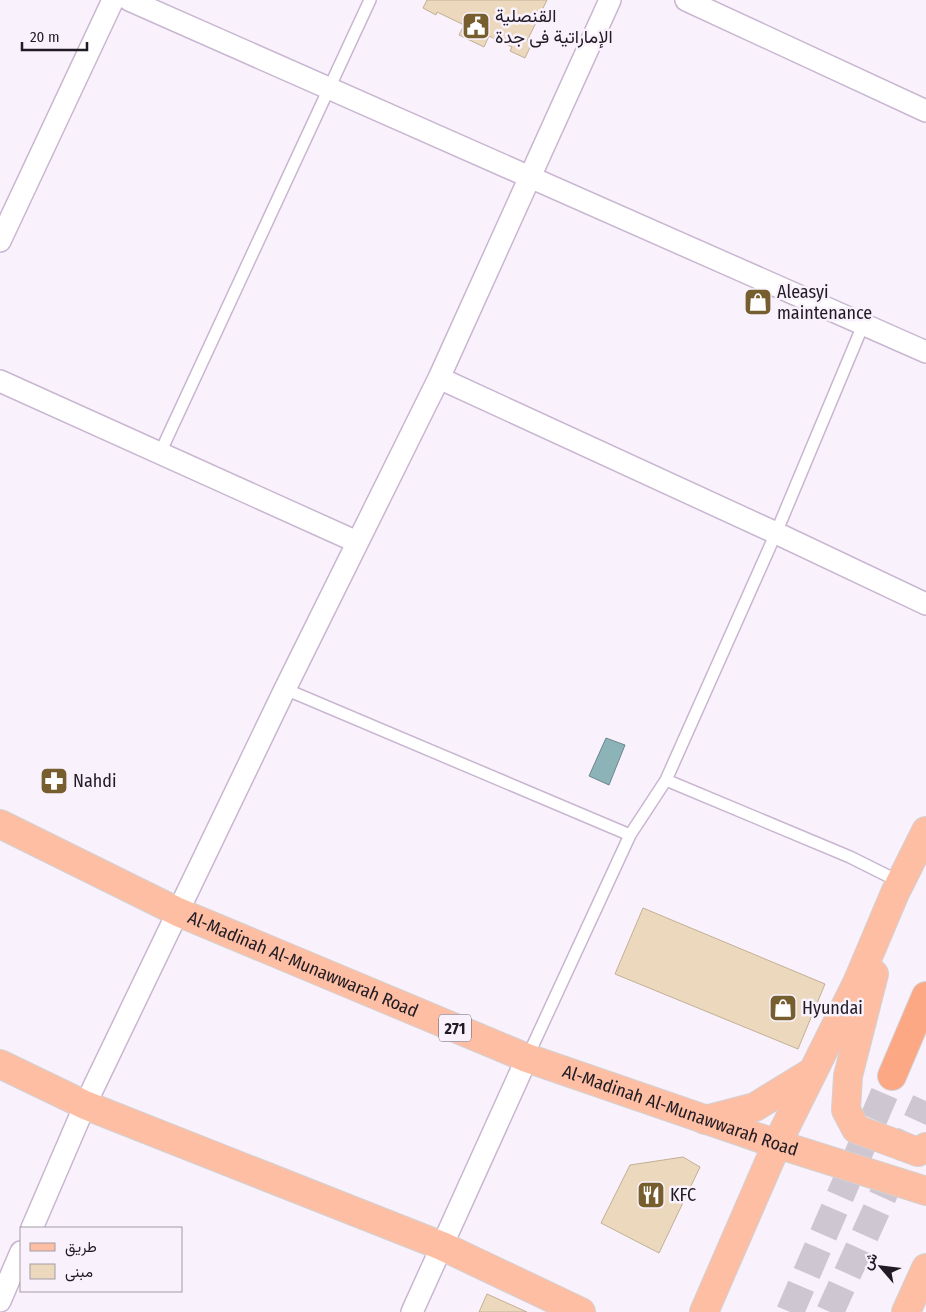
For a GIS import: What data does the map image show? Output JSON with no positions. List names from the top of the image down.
{
  "streets": {
    "main road": ["Al-Madinah Al-Munawwarah Road", "271"]
  },
  "places": {
    "public building": ["القنصلية الإماراتية فى جدة"],
    "shop": ["Aleasyi maintenance", "Hyundai"],
    "pharmacy": ["Nahdi"],
    "restaurant": ["KFC"]
  },
  "legend": ["طريق", "مبنى"],
  "scale_bar": "20 m",
  "north": "top left"
}
